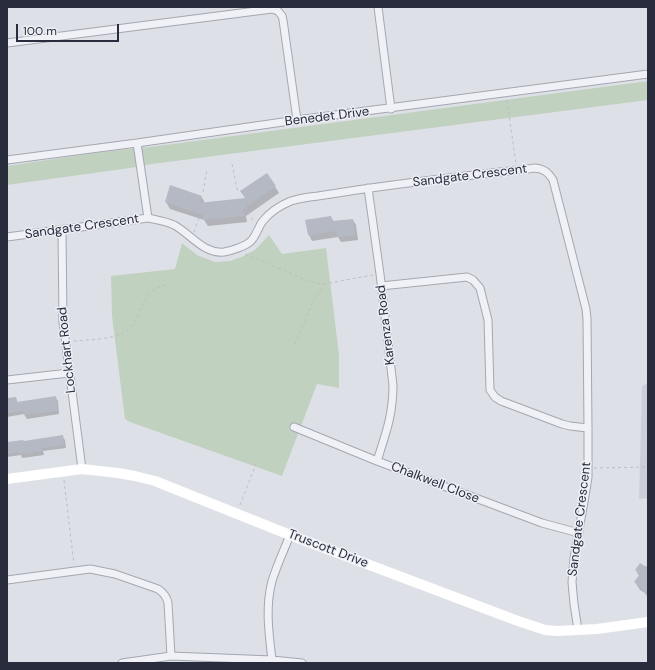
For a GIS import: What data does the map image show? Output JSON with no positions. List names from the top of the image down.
{
  "streets": {
    "street": [
      "Benedet Drive",
      "Sandgate Crescent",
      "Karenza Road",
      "Lockhart Road",
      "Chalkwell Close",
      "Truscott Drive"
    ]
  },
  "crossings": [
    ["Sandgate Crescent", "Karenza Road"],
    ["Sandgate Crescent", "Lockhart Road"],
    ["Sandgate Crescent", "Chalkwell Close"],
    ["Sandgate Crescent", "Truscott Drive"],
    ["Karenza Road", "Chalkwell Close"],
    ["Lockhart Road", "Truscott Drive"]
  ],
  "scale_bar": "100 m"
}
